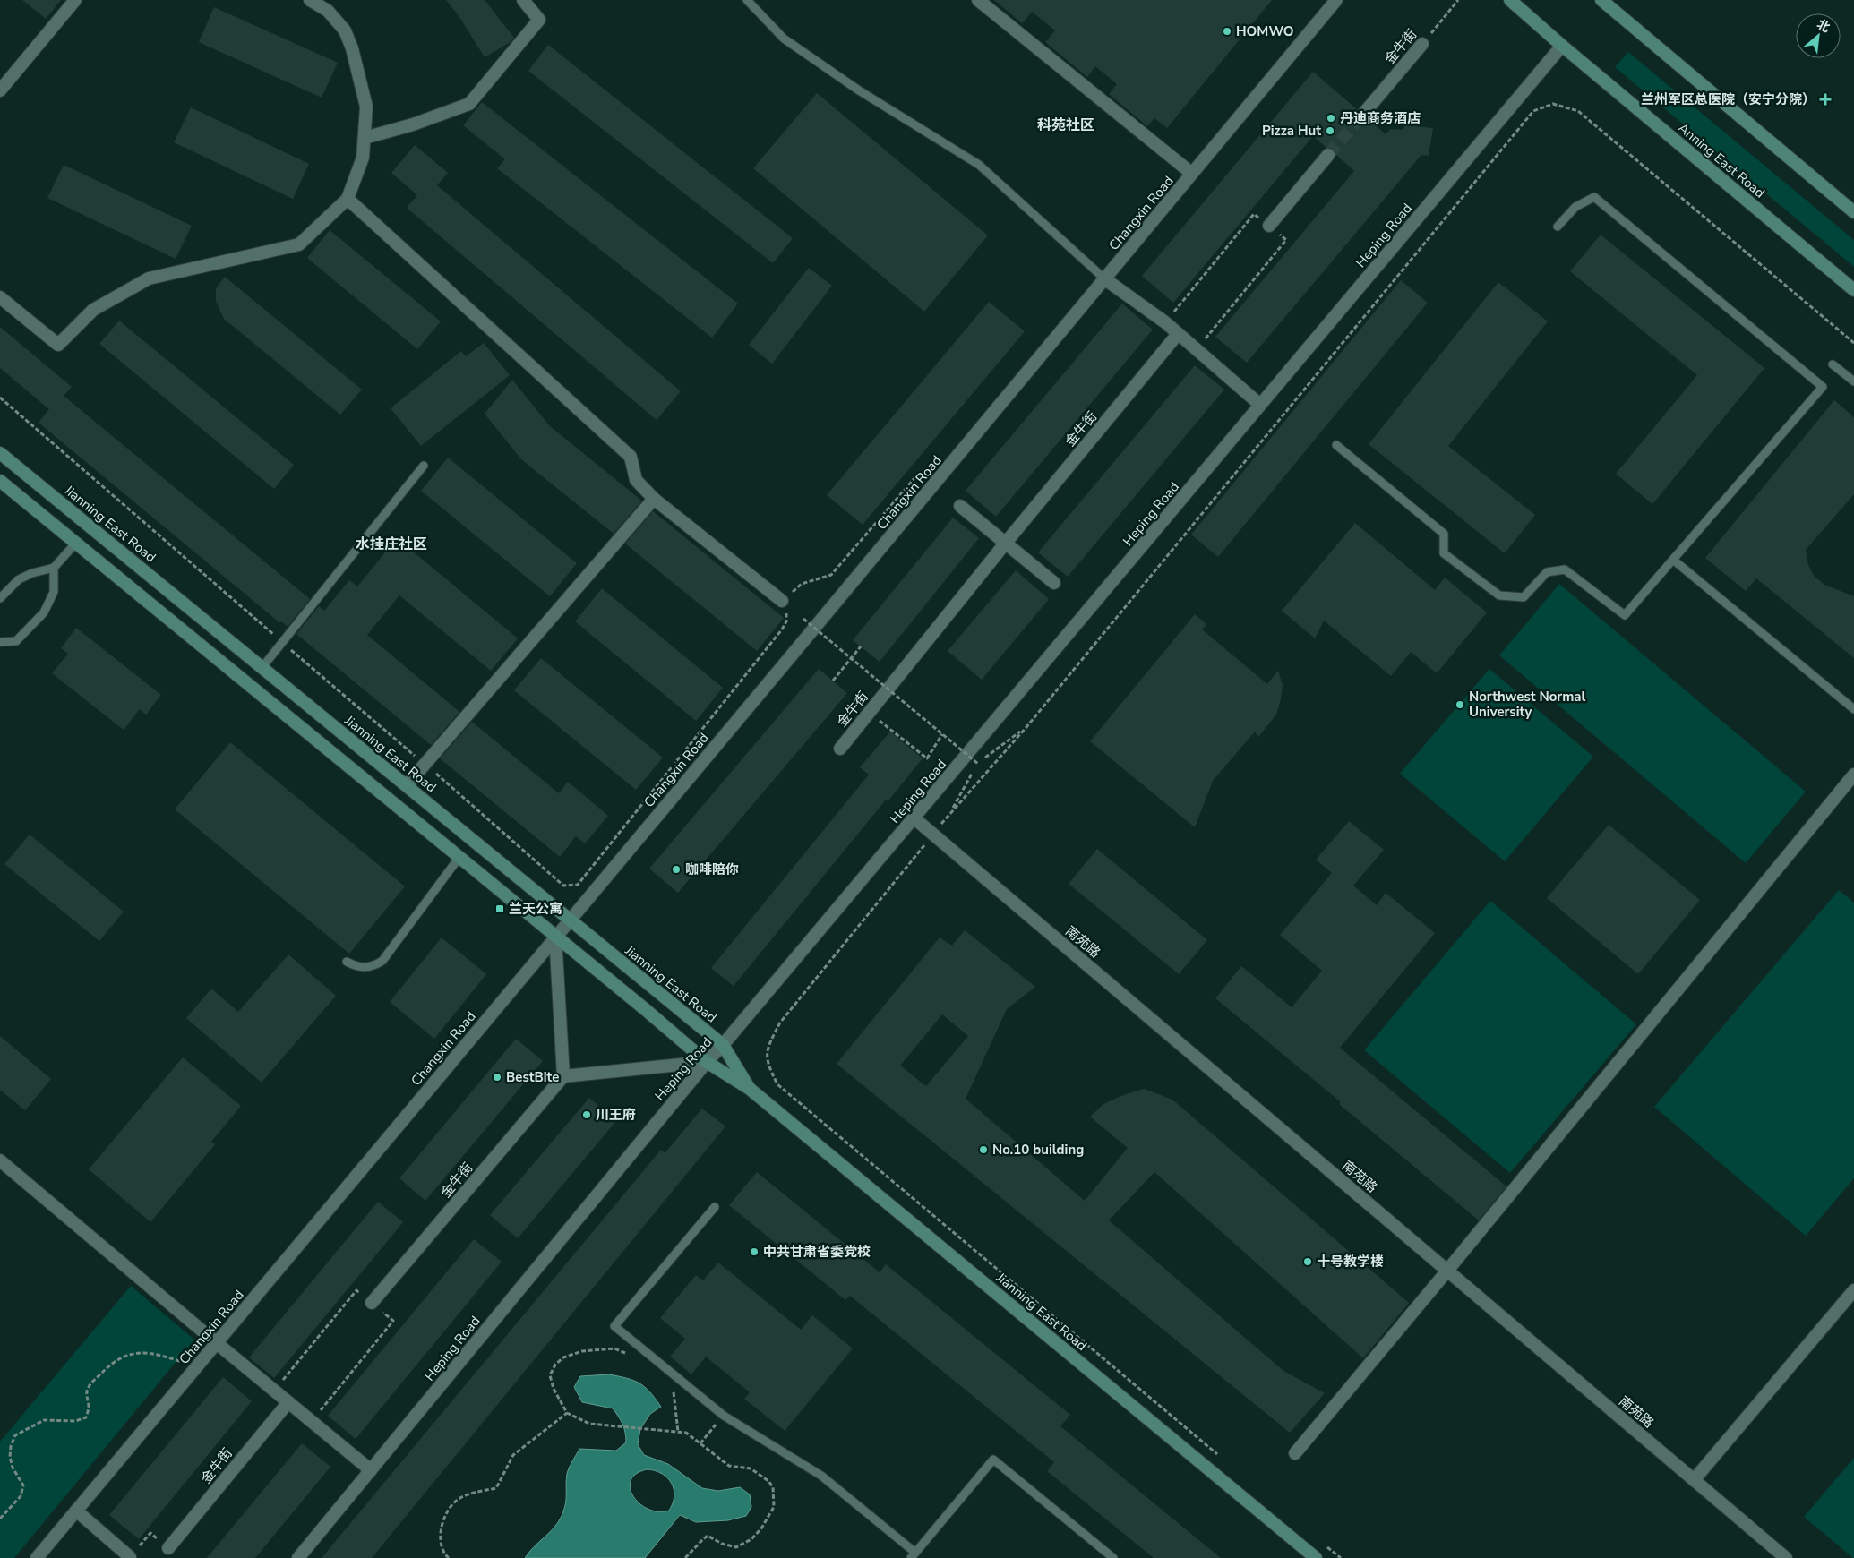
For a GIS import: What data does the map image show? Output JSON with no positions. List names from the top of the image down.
{
  "streets": {
    "main road": ["Anning East Road", "Jianning East Road"],
    "street": [
      "金牛街",
      "Changxin Road",
      "Heping Road",
      "南苑路"
    ]
  },
  "crossings": [
    ["Anning East Road", "Heping Road"],
    ["Changxin Road", "Jianning East Road"],
    ["Heping Road", "Jianning East Road"],
    ["Heping Road", "南苑路"]
  ],
  "districts": ["科苑社区", "水挂庄社区"],
  "places": {
    "other": [
      "HOMWO",
      "丹迪商务酒店",
      "Pizza Hut",
      "Northwest Normal University",
      "咖啡陪你",
      "BestBite",
      "川王府",
      "No.10 building",
      "中共甘肃省委党校",
      "十号教学楼"
    ],
    "health": ["兰州军区总医院（安宁分院）"],
    "transit": ["兰天公寓"]
  },
  "north": "top right"
}
